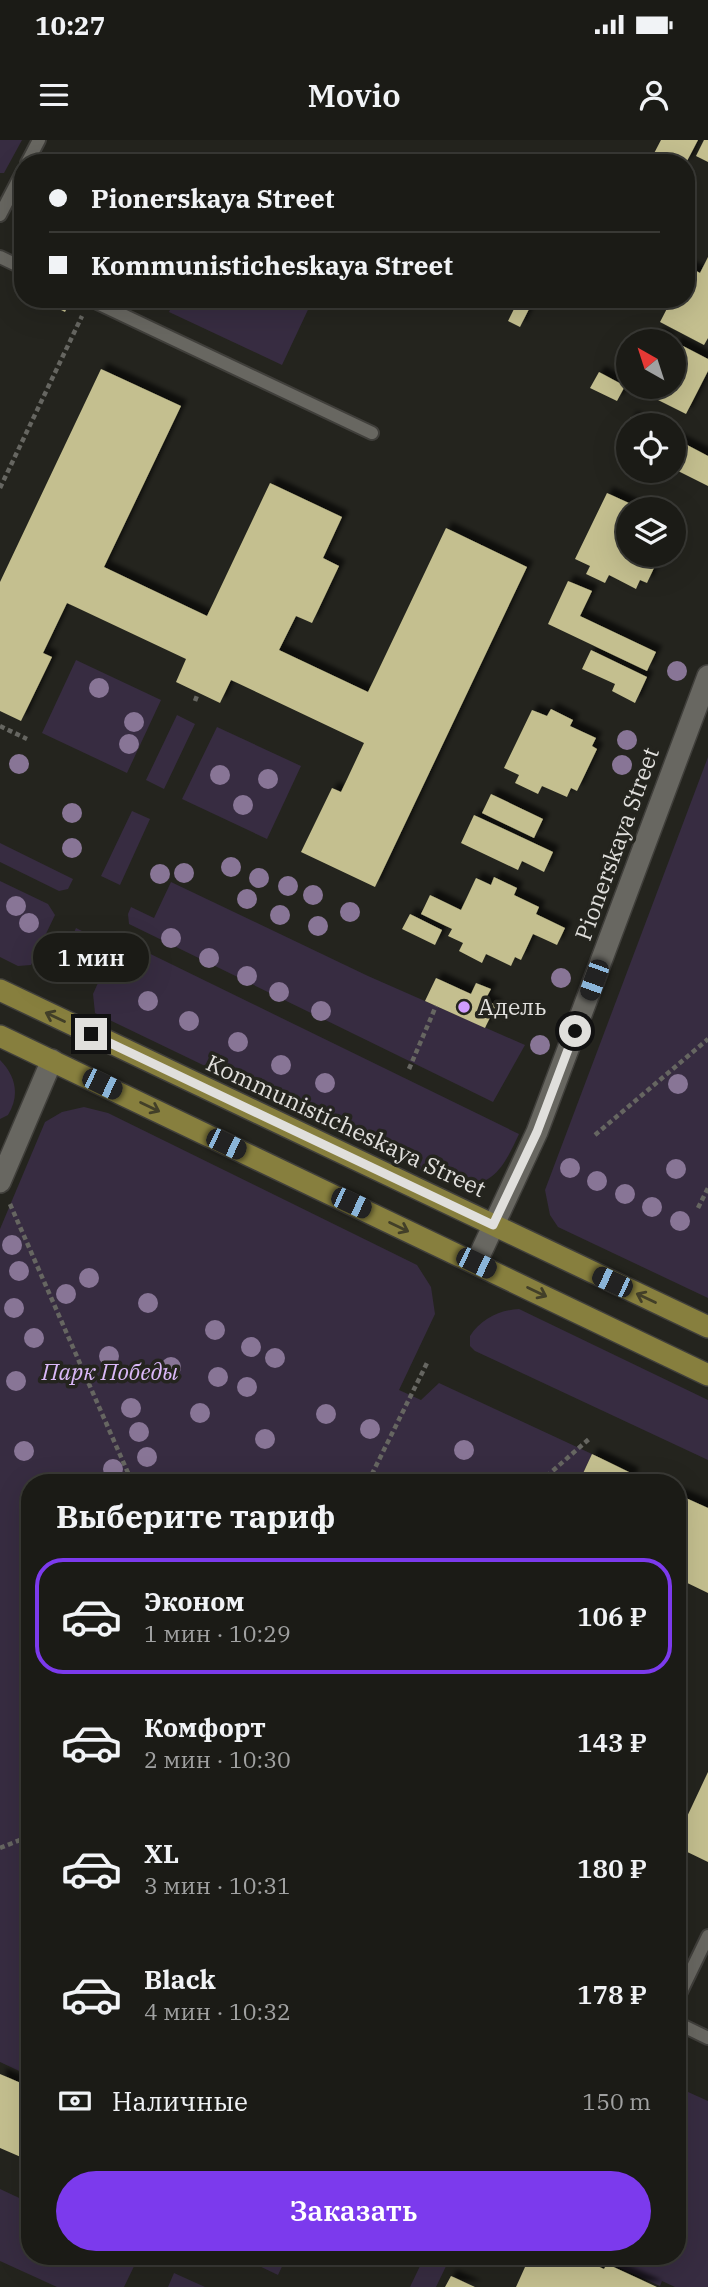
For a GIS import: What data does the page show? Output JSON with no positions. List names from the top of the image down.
{
  "streets": {
    "main road": ["Kommunisticheskaya Street"],
    "street": ["Pionerskaya Street"]
  },
  "crossings": [
    ["Pionerskaya Street", "Kommunisticheskaya Street"]
  ],
  "parks": ["Парк Победы"],
  "places": ["Адель"],
  "north": "top left",
  "page": {
    "status": "10:27",
    "header": "Movio",
    "banner": ["Pionerskaya Street", "Kommunisticheskaya Street"],
    "bubble": "1 мин",
    "heading": "Выберите тариф",
    "list": [
      {
        "name": "Эконом",
        "note": "1 мин · 10:29",
        "value": "106 ₽"
      },
      {
        "name": "Комфорт",
        "note": "2 мин · 10:30",
        "value": "143 ₽"
      },
      {
        "name": "XL",
        "note": "3 мин · 10:31",
        "value": "180 ₽"
      },
      {
        "name": "Black",
        "note": "4 мин · 10:32",
        "value": "178 ₽"
      }
    ],
    "pay": ["Наличные", "150 m"],
    "buttons": "Заказать"
  }
}
